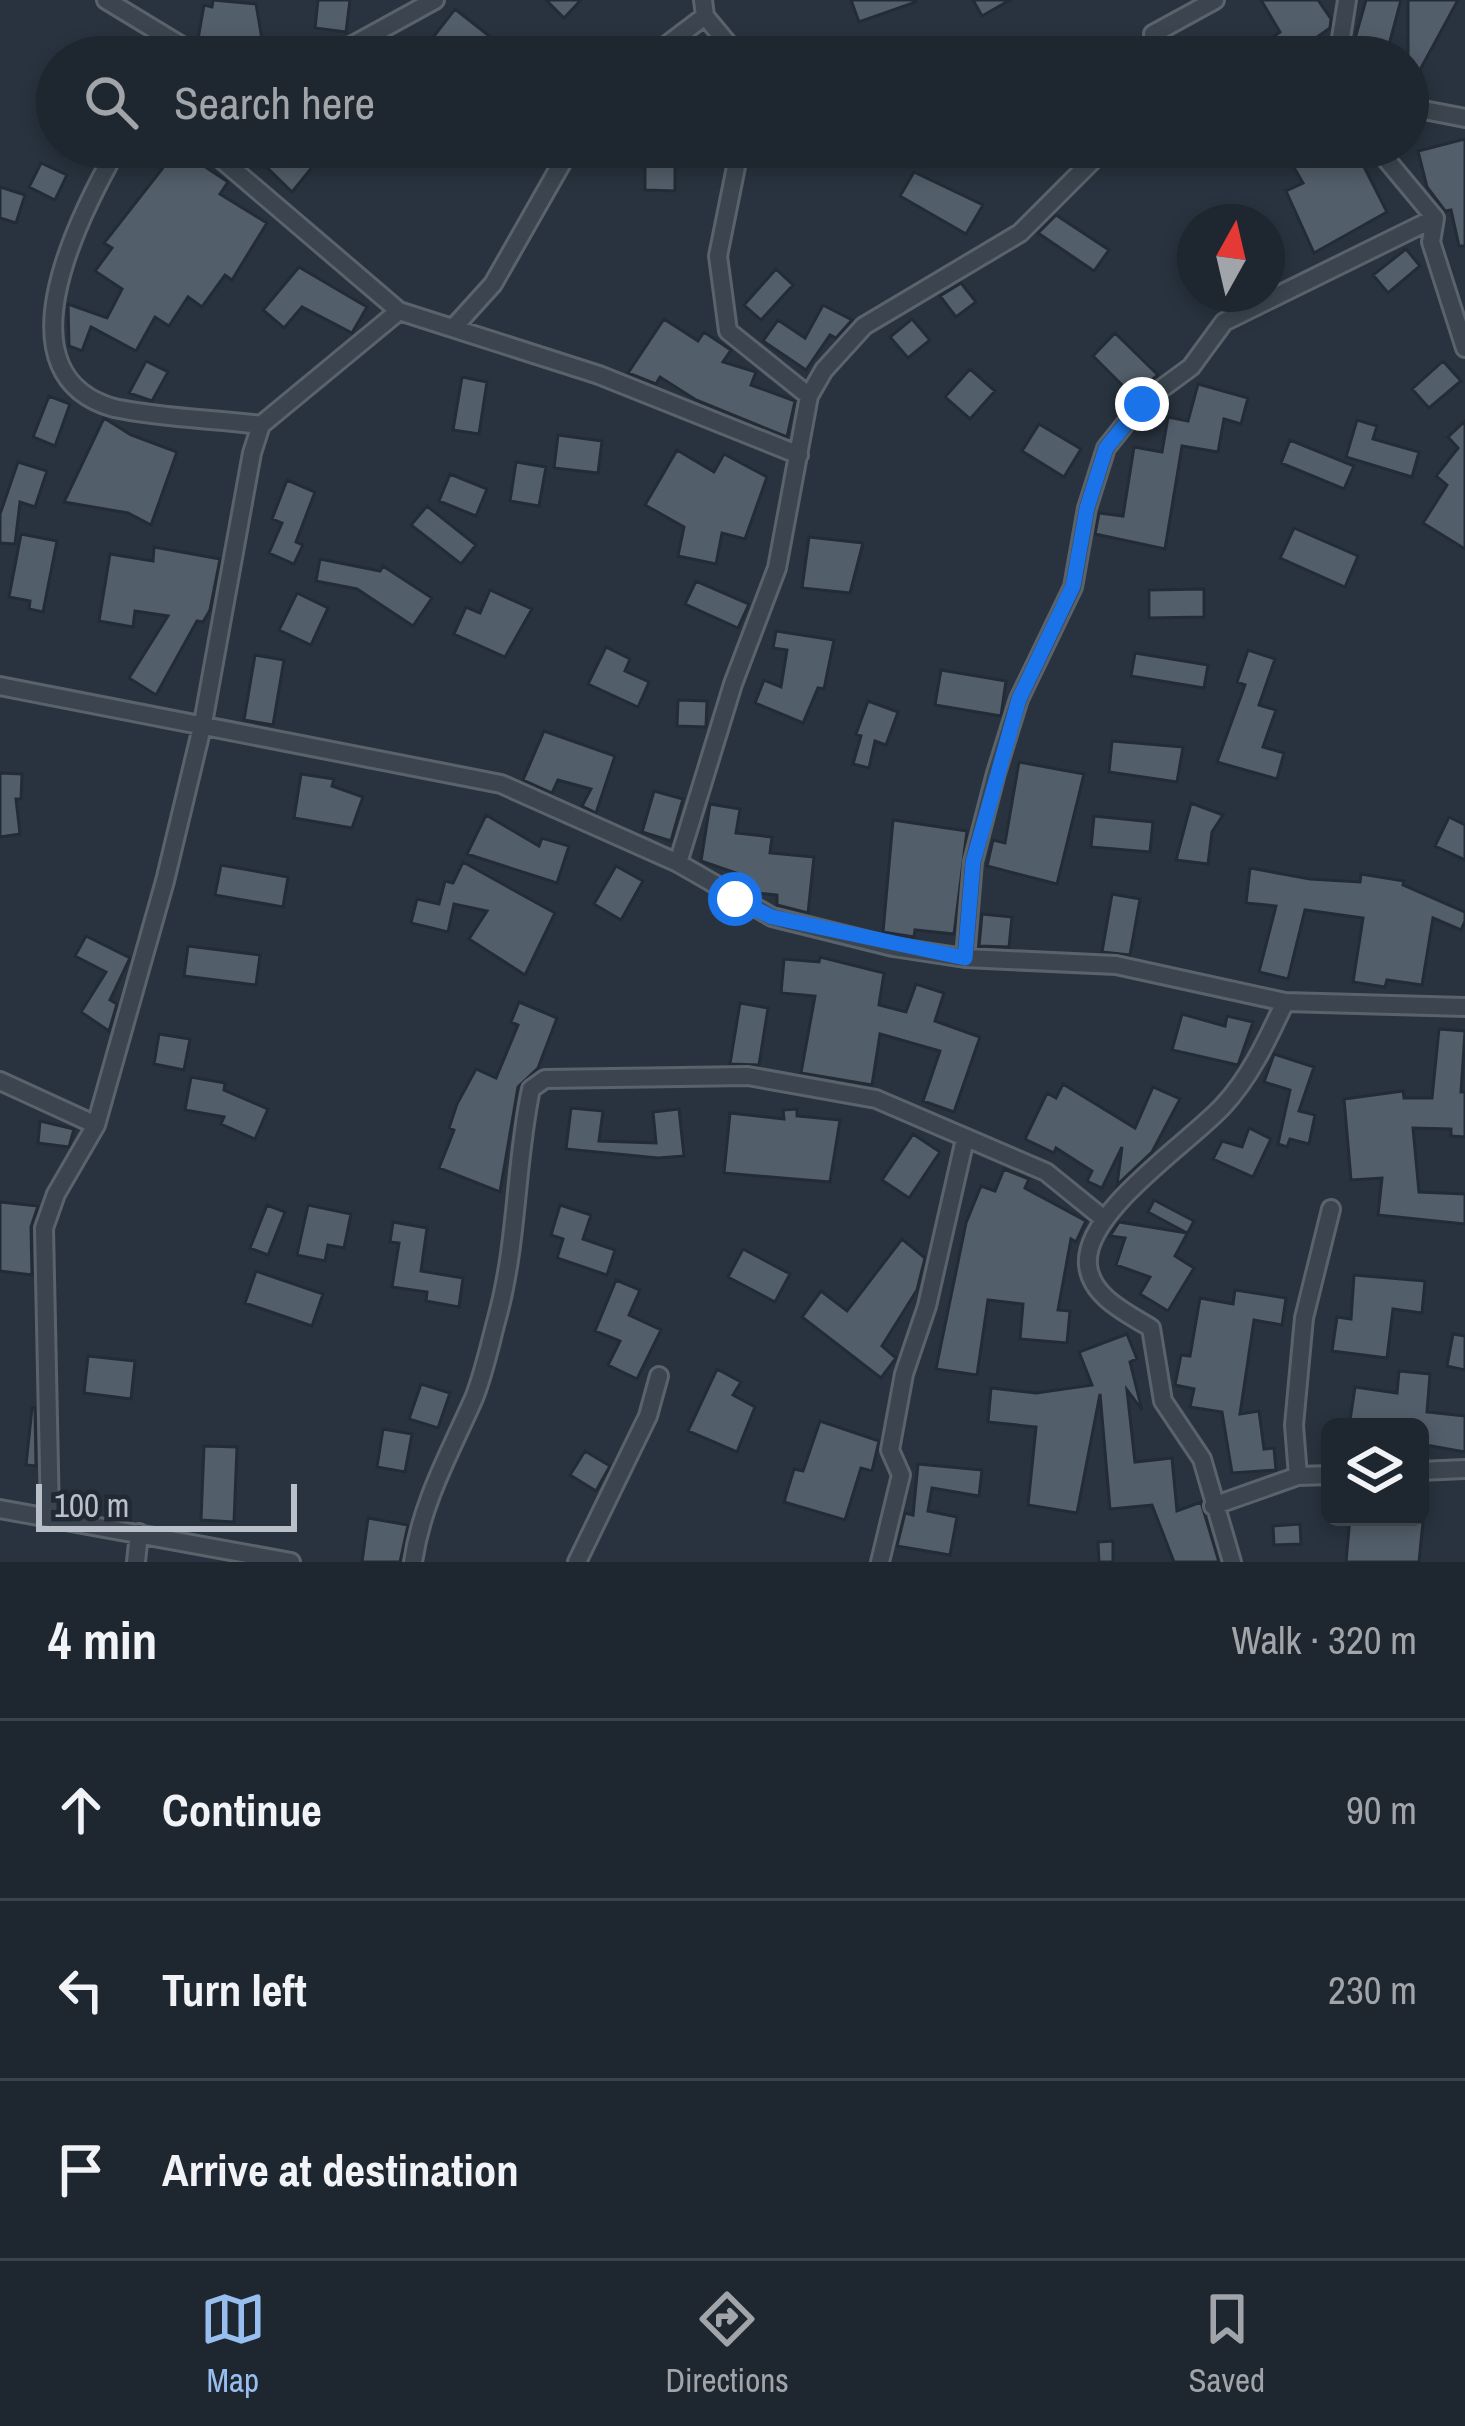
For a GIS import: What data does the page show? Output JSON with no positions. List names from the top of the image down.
{
  "scale_bar": "100 m",
  "north": "top",
  "page": {
    "search": "Search here",
    "scale": "100 m",
    "heading": ["4 min", "Walk · 320 m"],
    "list": [
      ["Continue", "90 m"],
      ["Turn left", "230 m"],
      "Arrive at destination"
    ],
    "nav": ["Map", "Directions", "Saved"]
  }
}
